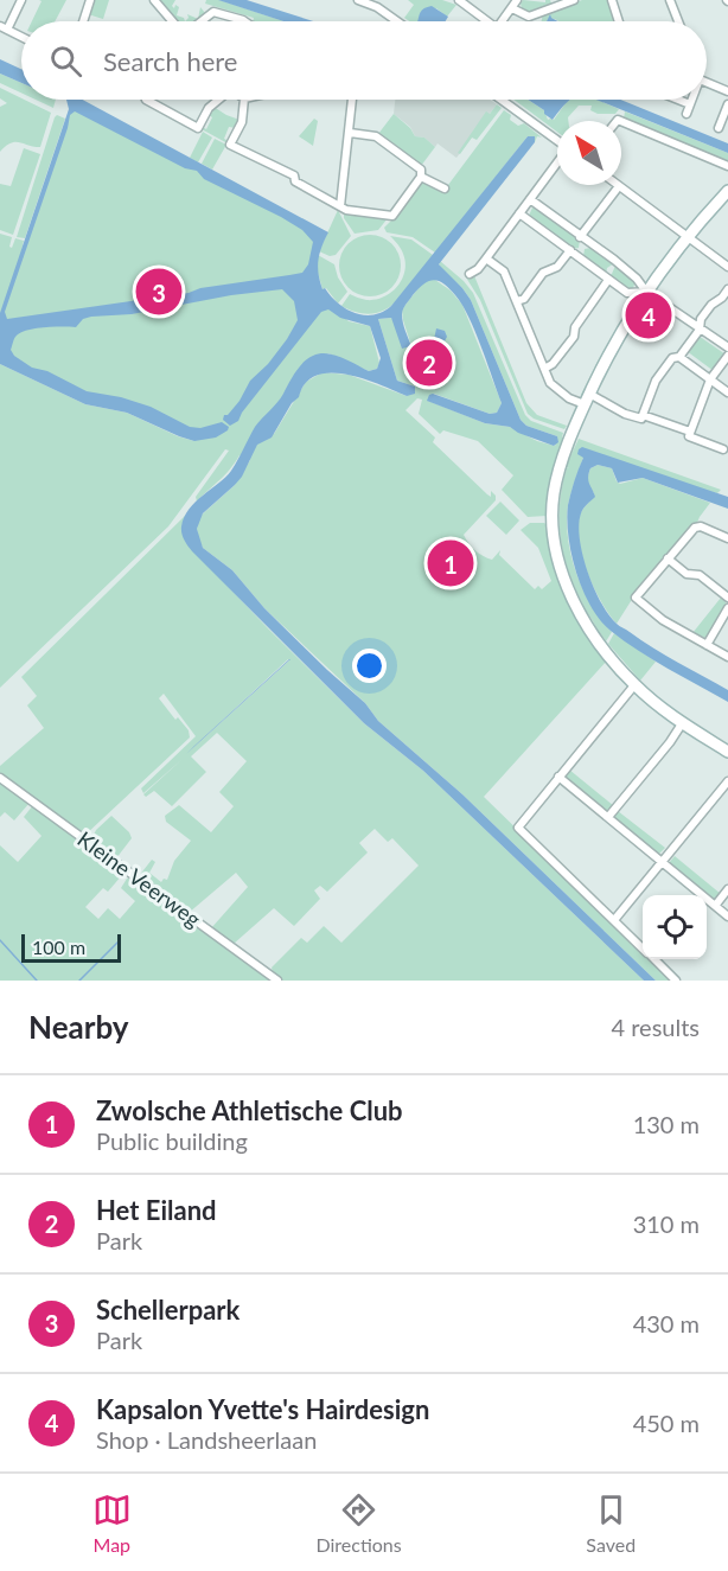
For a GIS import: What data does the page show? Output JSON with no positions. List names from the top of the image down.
{
  "streets": {
    "street": ["Kleine Veerweg"]
  },
  "scale_bar": "100 m",
  "north": "top left",
  "page": {
    "search": "Search here",
    "pins": [
      "3",
      "4",
      "2",
      "1"
    ],
    "scale": "100 m",
    "heading": ["Nearby", "4 results"],
    "list": [
      {
        "mark": "1",
        "name": "Zwolsche Athletische Club",
        "note": "Public building",
        "value": "130 m"
      },
      {
        "mark": "2",
        "name": "Het Eiland",
        "note": "Park",
        "value": "310 m"
      },
      {
        "mark": "3",
        "name": "Schellerpark",
        "note": "Park",
        "value": "430 m"
      },
      {
        "mark": "4",
        "name": "Kapsalon Yvette's Hairdesign",
        "note": "Shop · Landsheerlaan",
        "value": "450 m"
      }
    ],
    "nav": ["Map", "Directions", "Saved"]
  }
}
